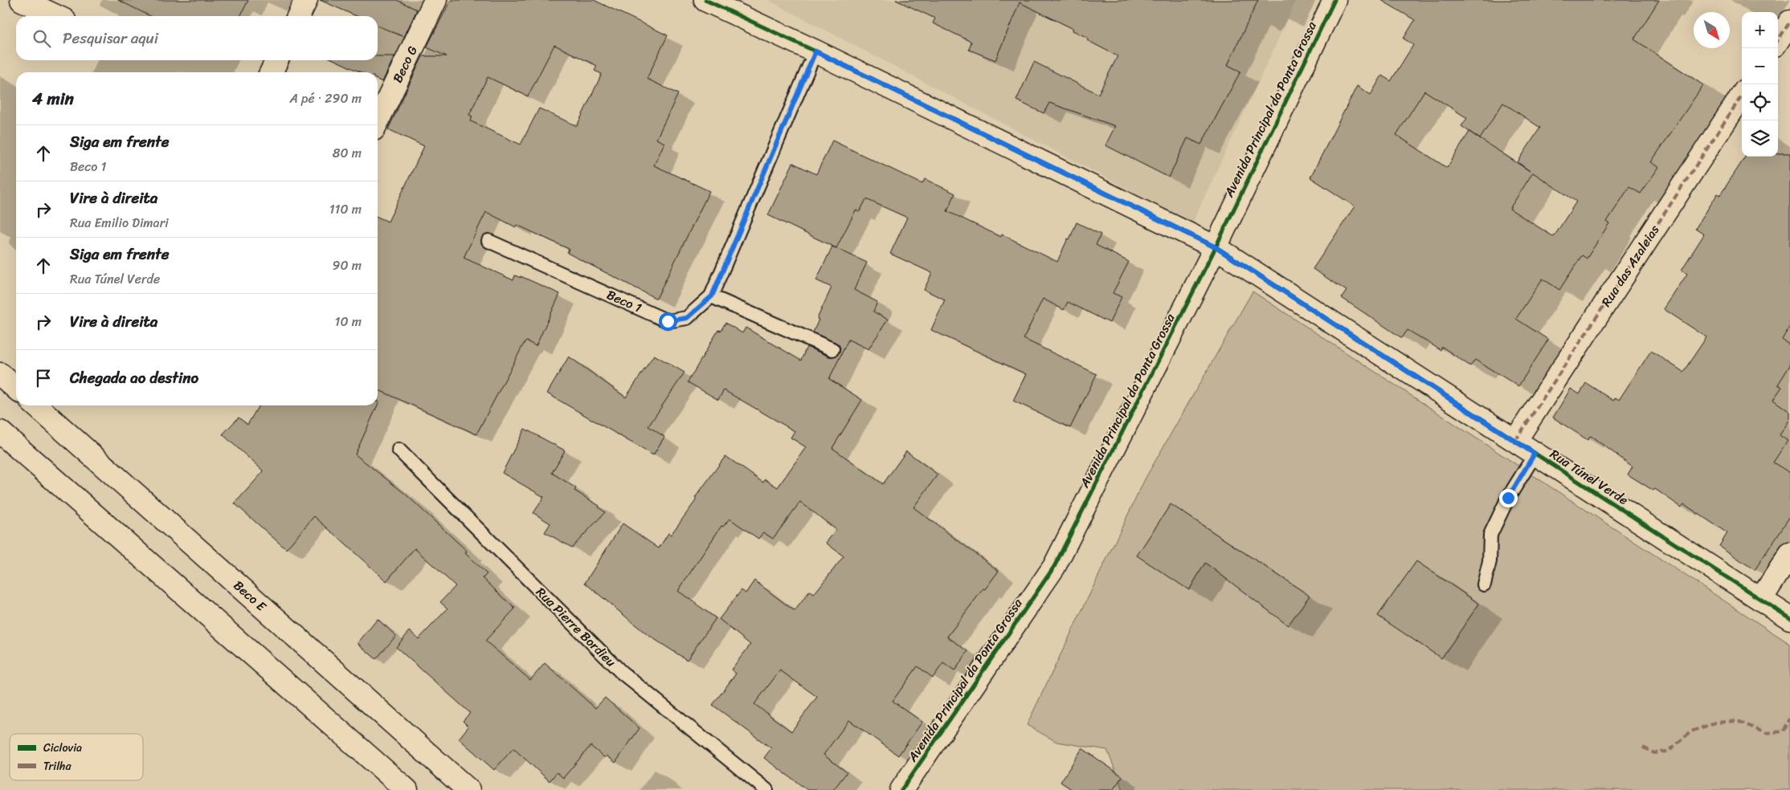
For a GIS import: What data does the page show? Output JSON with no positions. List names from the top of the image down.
{
  "streets": {
    "street": [
      "Beco G",
      "Avenida Principal da Ponta Grossa",
      "Rua das Azaleias",
      "Rua Túnel Verde",
      "Beco E"
    ],
    "lane": ["Beco 1", "Rua Pierre Bordieu"]
  },
  "crossings": [
    ["Avenida Principal da Ponta Grossa", "Rua Túnel Verde"],
    ["Rua das Azaleias", "Rua Túnel Verde"],
    ["Beco 1", "Rua Túnel Verde"]
  ],
  "legend": ["Ciclovia", "Trilha"],
  "north": "bottom right",
  "page": {
    "map_buttons": ["+", "−"],
    "search": "Pesquisar aqui",
    "heading": ["4 min", "A pé · 290 m"],
    "list": [
      ["Siga em frente", "Beco 1", "80 m"],
      ["Vire à direita", "Rua Emilio Dimari", "110 m"],
      ["Siga em frente", "Rua Túnel Verde", "90 m"],
      ["Vire à direita", "10 m"],
      "Chegada ao destino"
    ]
  }
}
